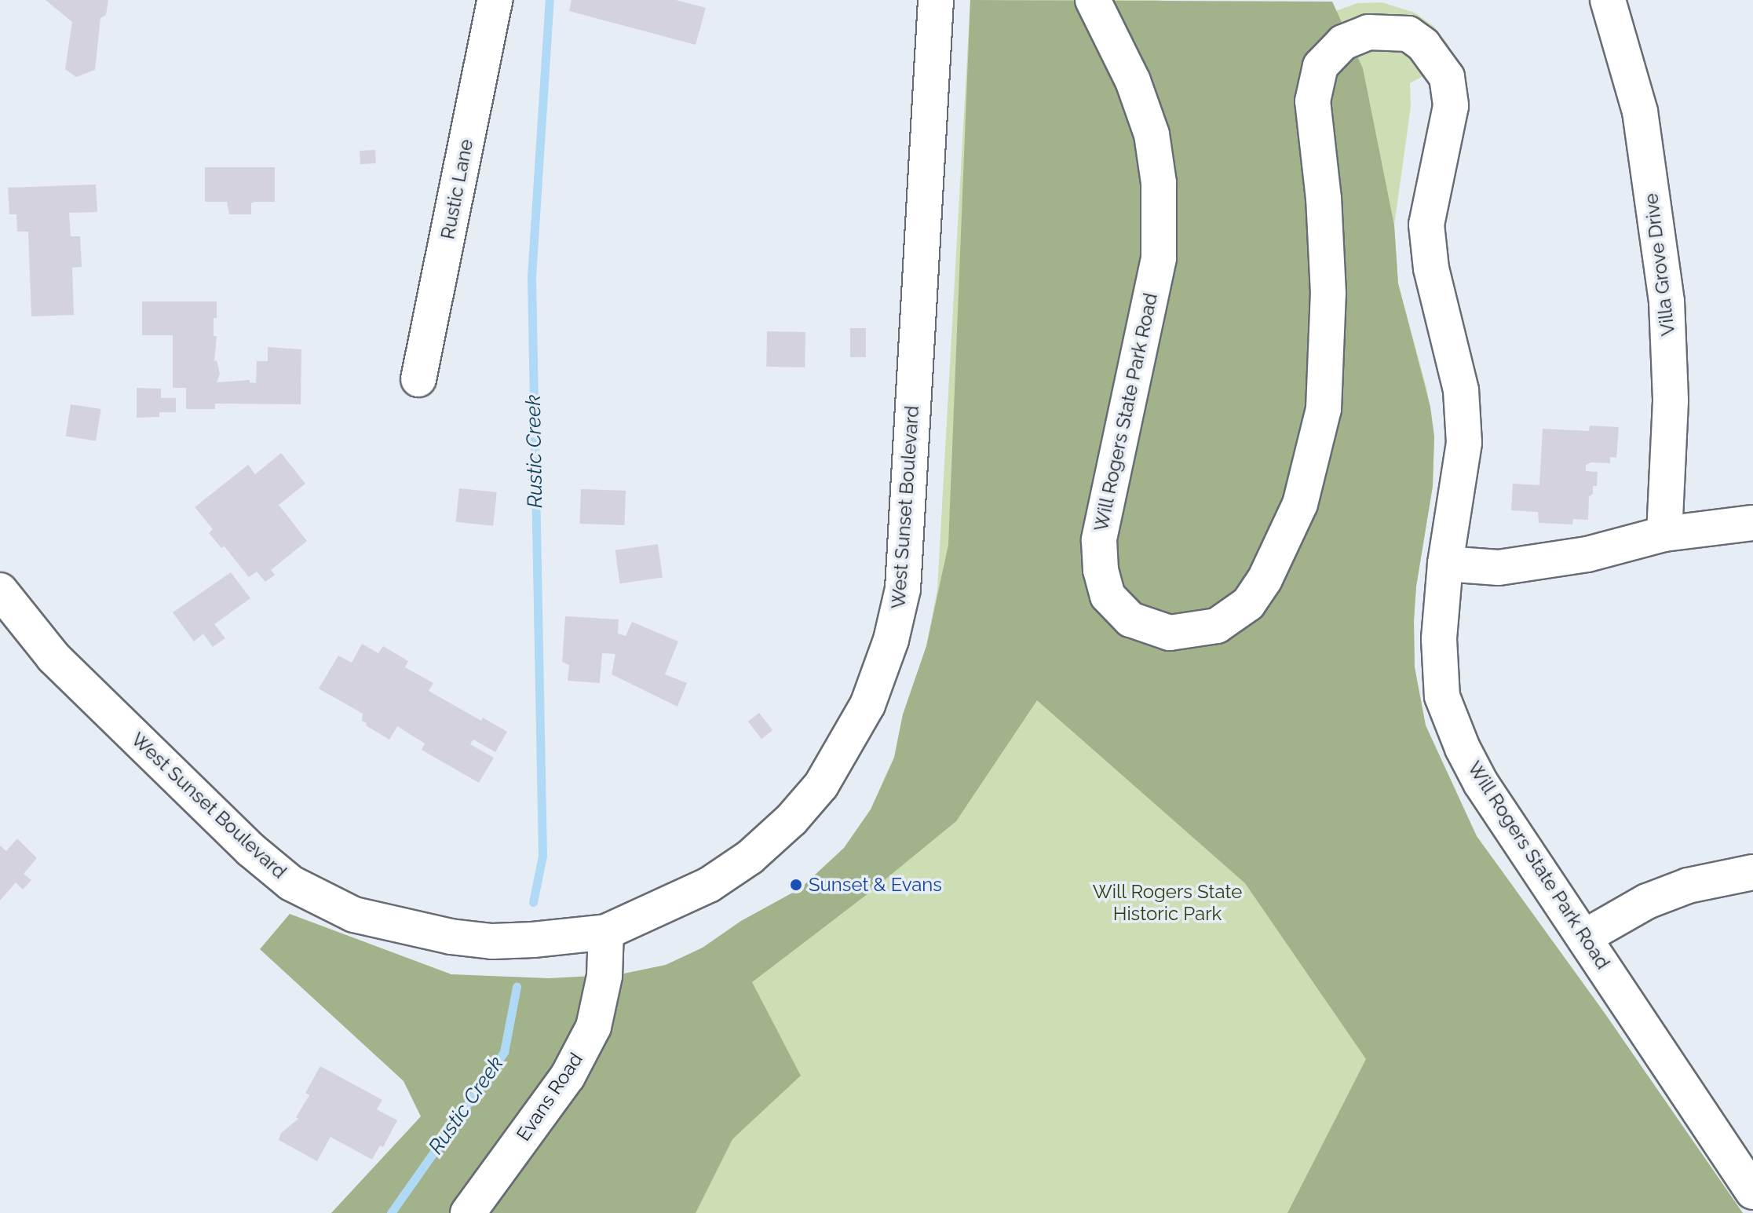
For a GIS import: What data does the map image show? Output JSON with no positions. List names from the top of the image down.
{
  "streets": {
    "street": [
      "Rustic Lane",
      "Villa Grove Drive",
      "Will Rogers State Park Road",
      "West Sunset Boulevard",
      "Evans Road"
    ]
  },
  "crossings": [
    ["West Sunset Boulevard", "Evans Road"]
  ],
  "water": ["Rustic Creek"],
  "parks": ["Will Rogers State Historic Park"],
  "places": ["Sunset & Evans"]
}
